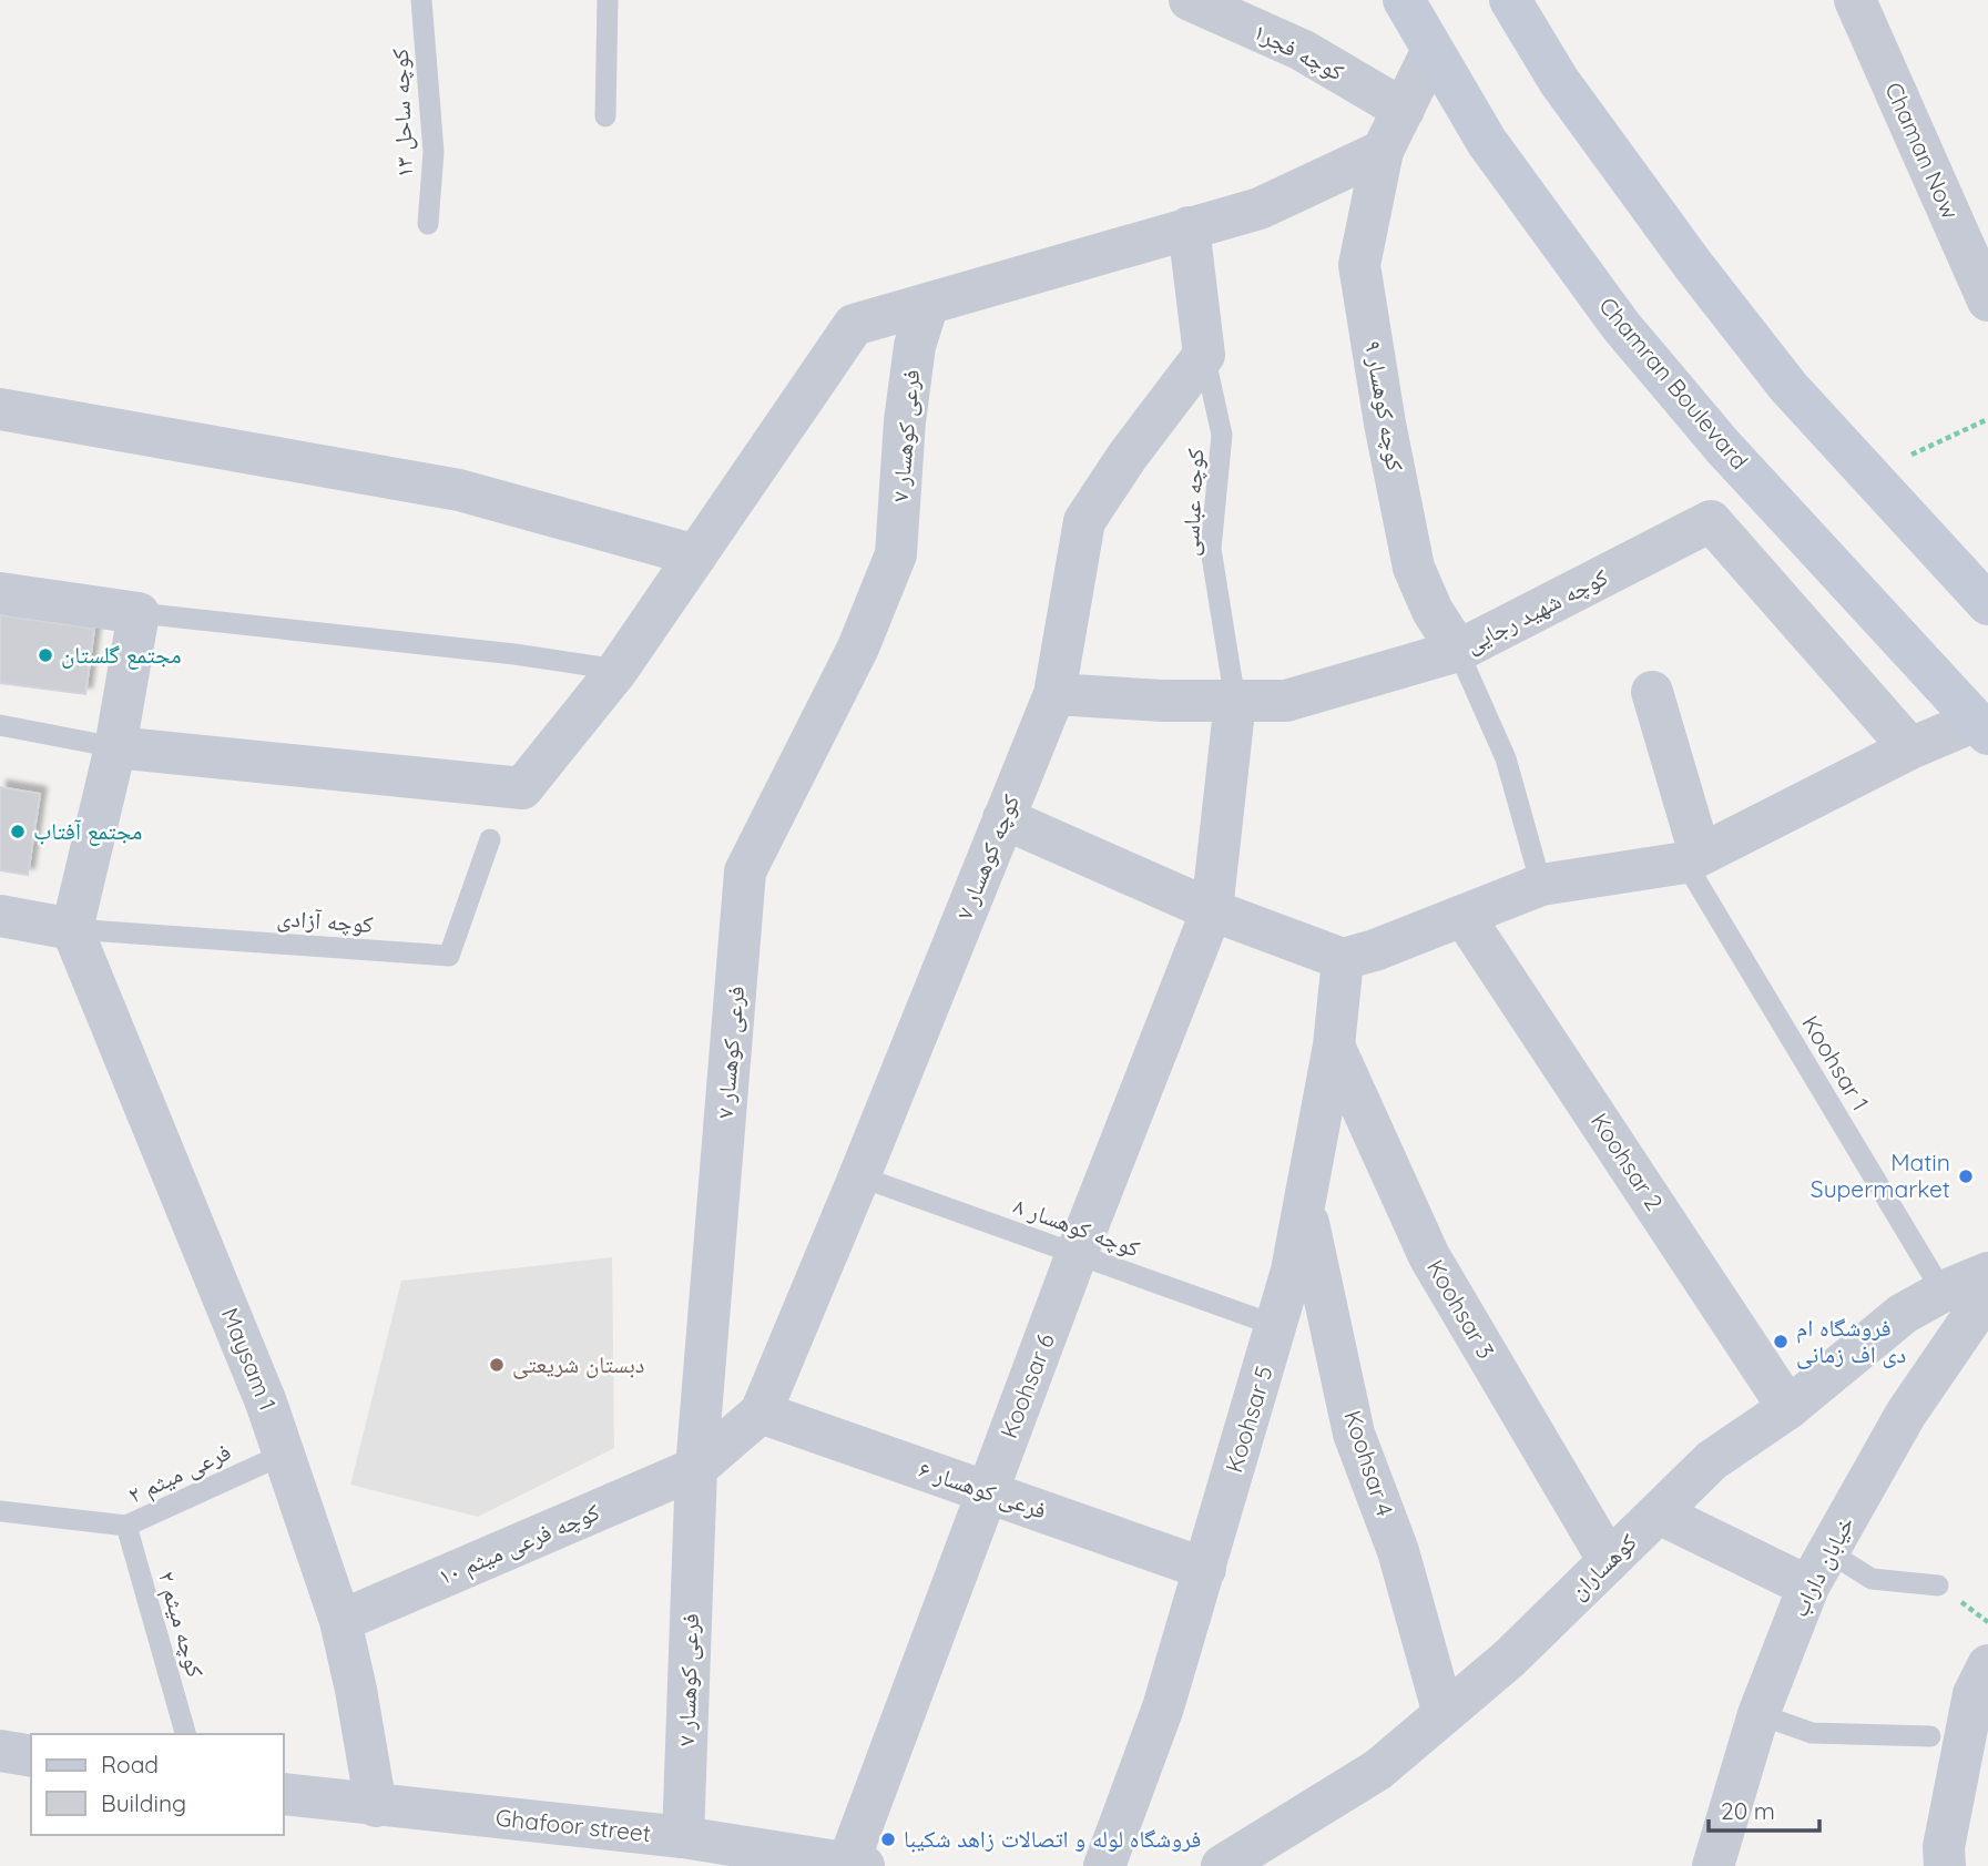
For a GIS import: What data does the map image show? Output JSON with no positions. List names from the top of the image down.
{
  "streets": {
    "main road": ["Chamran Boulevard"],
    "street": [
      "کوچه فجر۱",
      "Chaman Now",
      "کوچه کوهسار ۹",
      "فرعی کوهسار ۷",
      "کوچه شهید رجایی",
      "کوچه کوهسار ۷",
      "Koohsar 2",
      "Koohsar 3",
      "Maysam 1",
      "Koohsar 6",
      "Koohsar 5",
      "Koohsar 4",
      "فرعی کوهسار ۶",
      "کوچه فرعی میثم ۱۰",
      "کوهساران",
      "خیابان داراب",
      "Ghafoor street"
    ],
    "lane": [
      "کوچه ساحل ۱۳",
      "کوچه عباسی",
      "کوچه آزادی",
      "Koohsar 1",
      "کوچه کوهسار ۸",
      "فرعی میثم ۲",
      "کوچه میثم ۲"
    ]
  },
  "crossings": [
    ["کوچه فجر۱", "کوچه کوهسار ۹"],
    ["Chamran Boulevard", "کوچه کوهسار ۹"],
    ["کوچه کوهسار ۹", "کوچه شهید رجایی"],
    ["فرعی کوهسار ۷", "کوچه کوهسار ۷"],
    ["فرعی کوهسار ۷", "کوچه فرعی میثم ۱۰"],
    ["فرعی کوهسار ۷", "Ghafoor street"],
    ["کوچه عباسی", "کوچه شهید رجایی"],
    ["کوچه عباسی", "کوچه کوهسار ۷"],
    ["کوچه عباسی", "Koohsar 6"],
    ["کوچه شهید رجایی", "کوچه کوهسار ۷"],
    ["کوچه شهید رجایی", "Koohsar 6"],
    ["کوچه کوهسار ۷", "کوچه کوهسار ۸"],
    ["کوچه کوهسار ۷", "فرعی کوهسار ۶"],
    ["کوچه کوهسار ۷", "کوچه فرعی میثم ۱۰"],
    ["کوچه آزادی", "Maysam 1"],
    ["Koohsar 1", "کوهساران"],
    ["Koohsar 2", "کوهساران"],
    ["کوچه کوهسار ۸", "Koohsar 6"],
    ["کوچه کوهسار ۸", "Koohsar 5"],
    ["Koohsar 3", "Koohsar 5"],
    ["Koohsar 3", "کوهساران"],
    ["Maysam 1", "فرعی میثم ۲"],
    ["Maysam 1", "کوچه فرعی میثم ۱۰"],
    ["Maysam 1", "Ghafoor street"],
    ["Koohsar 6", "فرعی کوهسار ۶"],
    ["Koohsar 6", "Ghafoor street"],
    ["Koohsar 5", "Koohsar 4"],
    ["Koohsar 5", "فرعی کوهسار ۶"],
    ["Koohsar 4", "کوهساران"],
    ["فرعی میثم ۲", "کوچه میثم ۲"]
  ],
  "places": [
    "مجتمع گلستان",
    "مجتمع آفتاب",
    "Matin Supermarket",
    "فروشگاه ام دی اف زمانی",
    "دبستان شریعتی",
    "فروشگاه لوله و اتصالات زاهد شکیبا"
  ],
  "legend": ["Road", "Building"],
  "scale_bar": "20 m"
}
